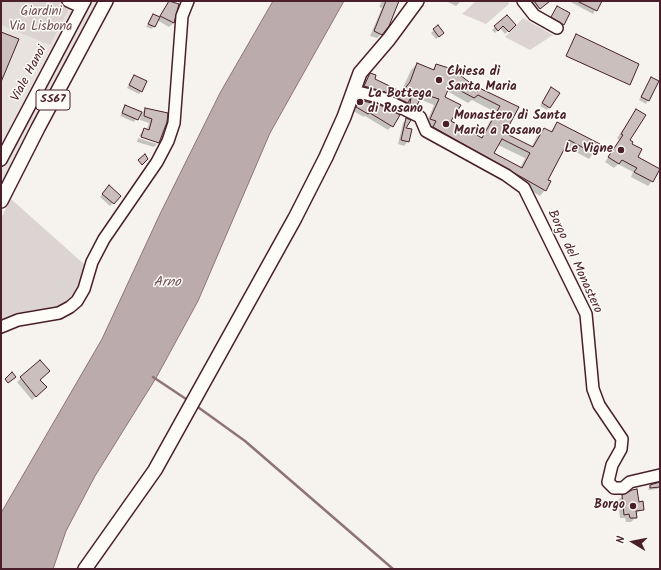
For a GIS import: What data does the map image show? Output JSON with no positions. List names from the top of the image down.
{
  "streets": {
    "main road": ["SS67"],
    "street": ["Viale Hanoi", "Borgo del Monastero"]
  },
  "water": ["Arno"],
  "parks": ["Giardini Via Lisbona"],
  "places": [
    "Chiesa di Santa Maria",
    "La Bottega di Rosano",
    "Monastero di Santa Maria a Rosano",
    "Le Vigne",
    "Borgo"
  ],
  "north": "left"
}
